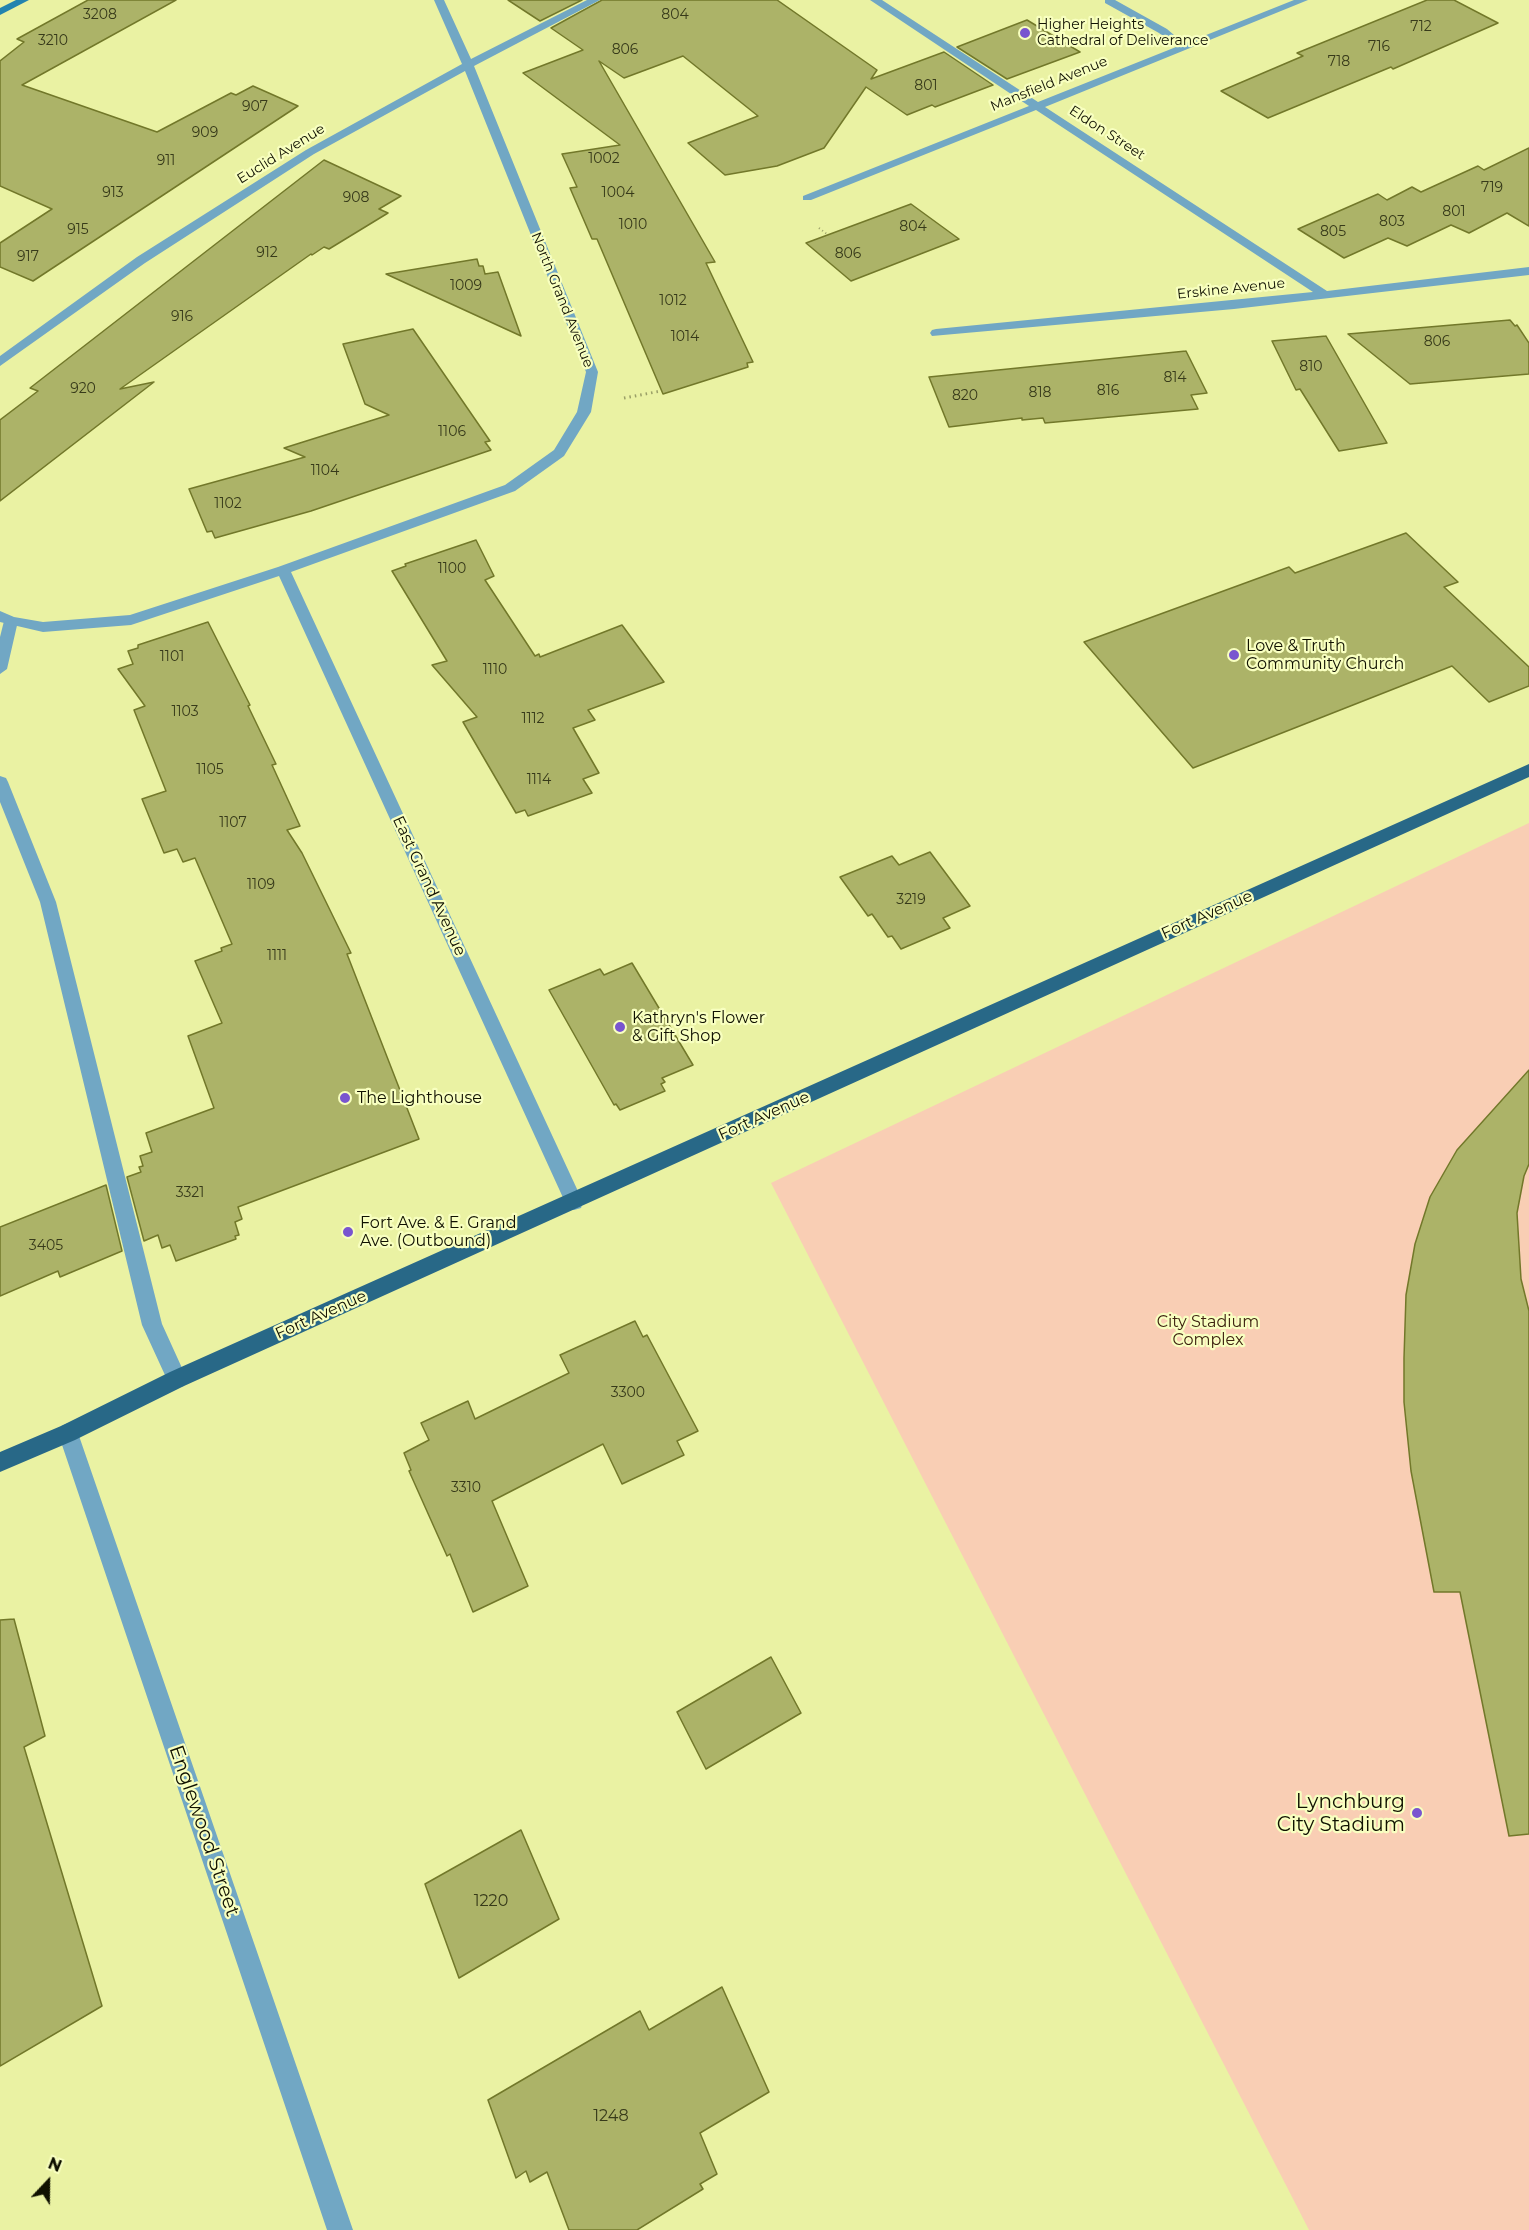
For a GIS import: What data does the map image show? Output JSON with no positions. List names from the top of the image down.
{
  "streets": {
    "main road": ["Fort Avenue"],
    "street": [
      "Mansfield Avenue",
      "Eldon Street",
      "Euclid Avenue",
      "Erskine Avenue",
      "North Grand Avenue",
      "East Grand Avenue",
      "Englewood Street"
    ]
  },
  "crossings": [
    ["Mansfield Avenue", "Eldon Street"],
    ["Eldon Street", "Erskine Avenue"],
    ["Euclid Avenue", "North Grand Avenue"],
    ["North Grand Avenue", "East Grand Avenue"],
    ["East Grand Avenue", "Fort Avenue"],
    ["Fort Avenue", "Englewood Street"]
  ],
  "parks": ["City Stadium Complex"],
  "places": [
    "Higher Heights Cathedral of Deliverance",
    "Love & Truth Community Church",
    "Kathryn's Flower & Gift Shop",
    "The Lighthouse",
    "Fort Ave. & E. Grand Ave. (Outbound)",
    "Lynchburg City Stadium"
  ],
  "house_numbers": [
    "3208",
    "804",
    "712",
    "3210",
    "716",
    "806",
    "718",
    "801",
    "907",
    "909",
    "1002",
    "911",
    "719",
    "913",
    "1004",
    "908",
    "801",
    "803",
    "1010",
    "804",
    "915",
    "805",
    "912",
    "806",
    "917",
    "1009",
    "1012",
    "916",
    "1014",
    "806",
    "810",
    "814",
    "920",
    "816",
    "818",
    "820",
    "1106",
    "1104",
    "1102",
    "1100",
    "1101",
    "1110",
    "1103",
    "1112",
    "1105",
    "1114",
    "1107",
    "1109",
    "3219",
    "1111",
    "3321",
    "3405",
    "3300",
    "3310",
    "1220",
    "1248"
  ],
  "north": "top"
}
